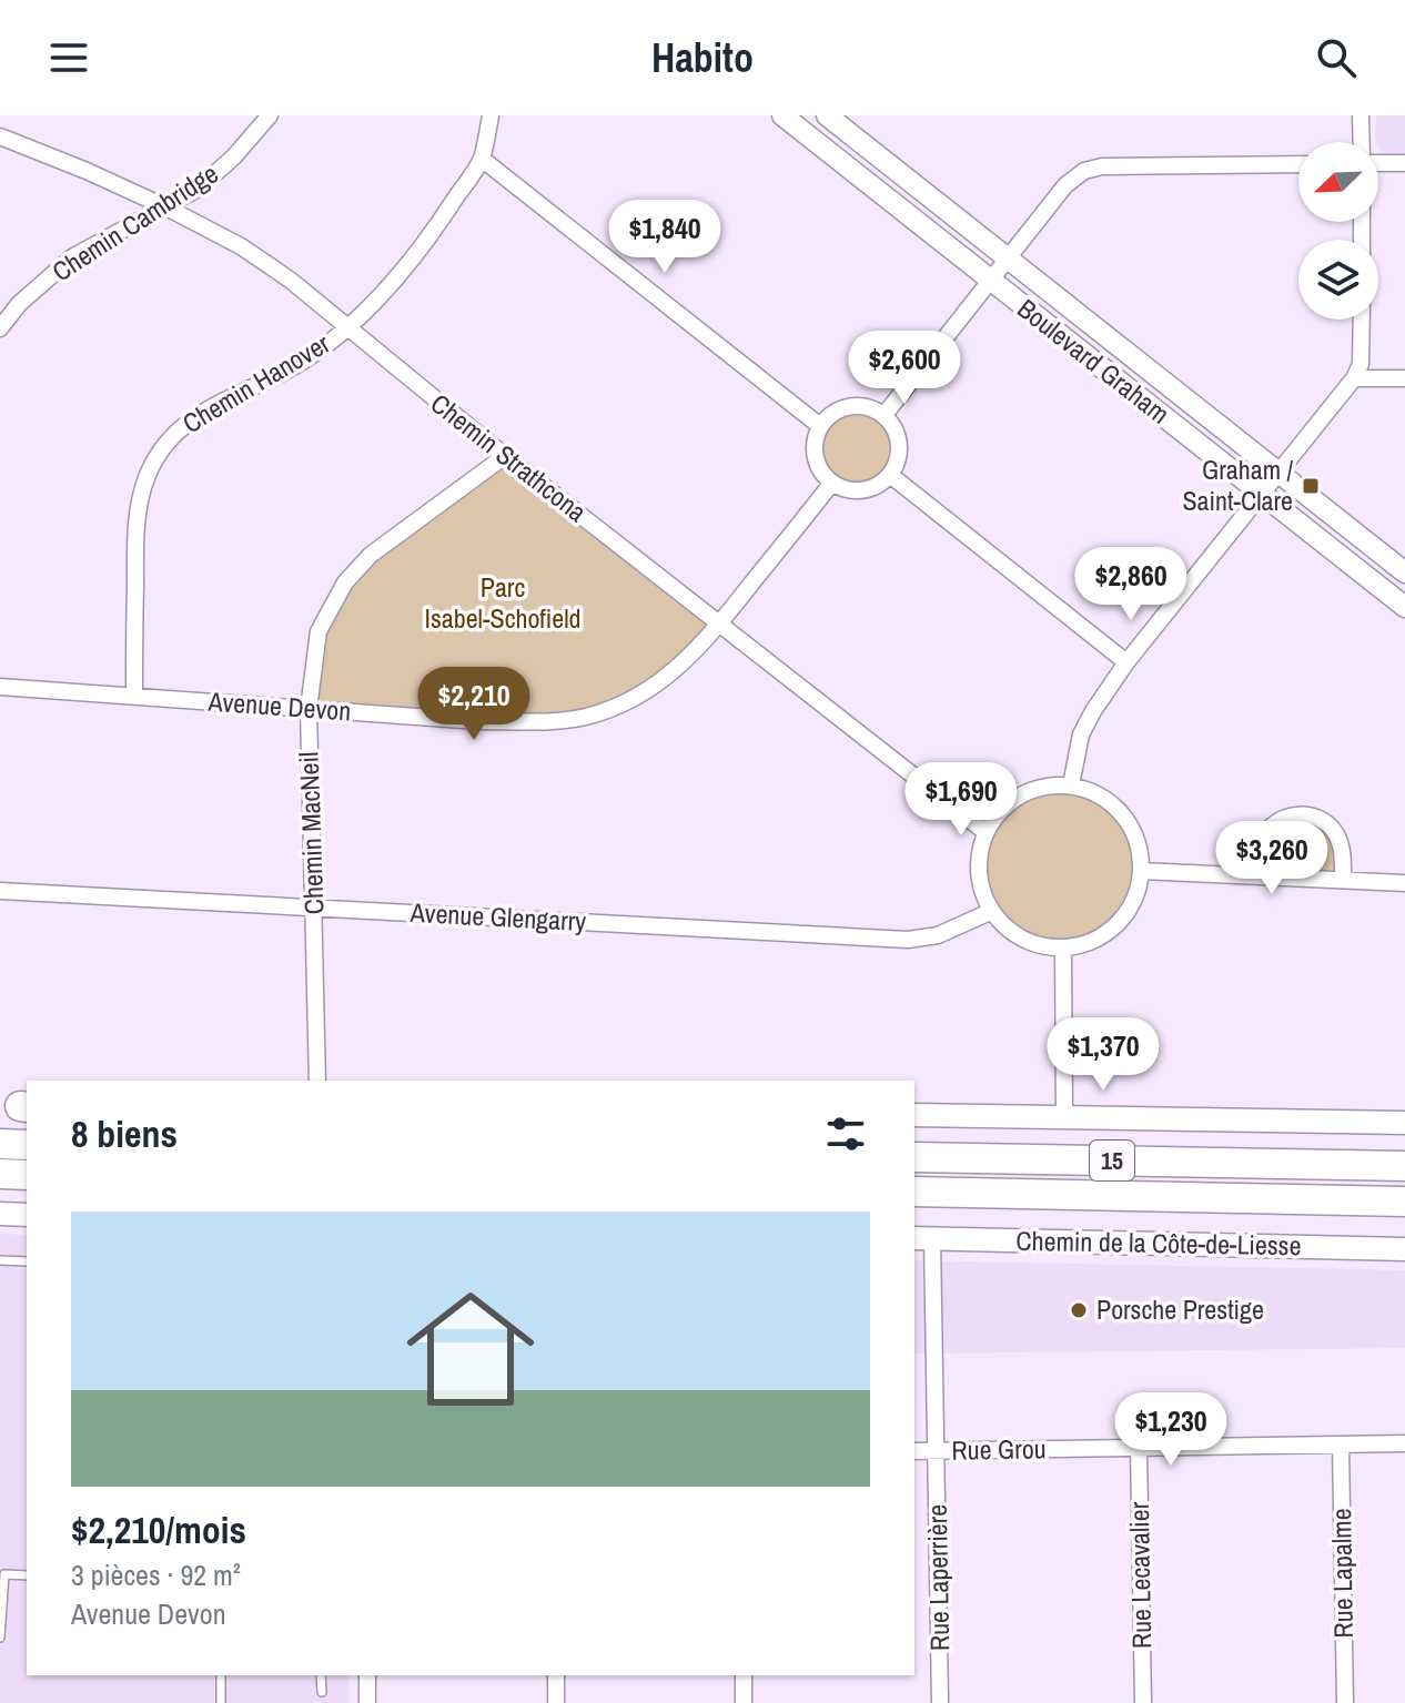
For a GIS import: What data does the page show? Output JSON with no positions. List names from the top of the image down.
{
  "streets": {
    "highway": ["15"],
    "main road": ["Chemin de la Côte-de-Liesse"],
    "street": [
      "Chemin Cambridge",
      "Boulevard Graham",
      "Chemin Hanover",
      "Chemin Strathcona",
      "Avenue Devon",
      "Chemin MacNeil",
      "Avenue Glengarry",
      "Rue Grou",
      "Rue Lapalme",
      "Rue Lecavalier",
      "Rue Laperrière"
    ]
  },
  "crossings": [
    ["Chemin Cambridge", "Chemin Strathcona"],
    ["Chemin Hanover", "Chemin Strathcona"],
    ["Chemin Hanover", "Avenue Devon"],
    ["Chemin Strathcona", "Avenue Devon"],
    ["Chemin Strathcona", "Chemin MacNeil"],
    ["Chemin Strathcona", "Avenue Glengarry"],
    ["Avenue Devon", "Chemin MacNeil"],
    ["Chemin MacNeil", "Avenue Glengarry"],
    ["Chemin de la Côte-de-Liesse", "Rue Laperrière"],
    ["Rue Grou", "Rue Lapalme"],
    ["Rue Grou", "Rue Lecavalier"],
    ["Rue Grou", "Rue Laperrière"]
  ],
  "parks": ["Parc Isabel-Schofield"],
  "places": {
    "transit": ["Graham / Saint-Clare"],
    "other": ["Porsche Prestige"]
  },
  "north": "bottom left",
  "page": {
    "header": "Habito",
    "price": [
      "$1,840",
      "$2,600",
      "$2,860",
      "$2,210",
      "$1,690",
      "$3,260",
      "$1,370",
      "$1,230"
    ],
    "heading": "8 biens",
    "list": [
      {
        "name": "$2,210/mois",
        "note": "3 pièces · 92 m² · Avenue Devon"
      }
    ]
  }
}
